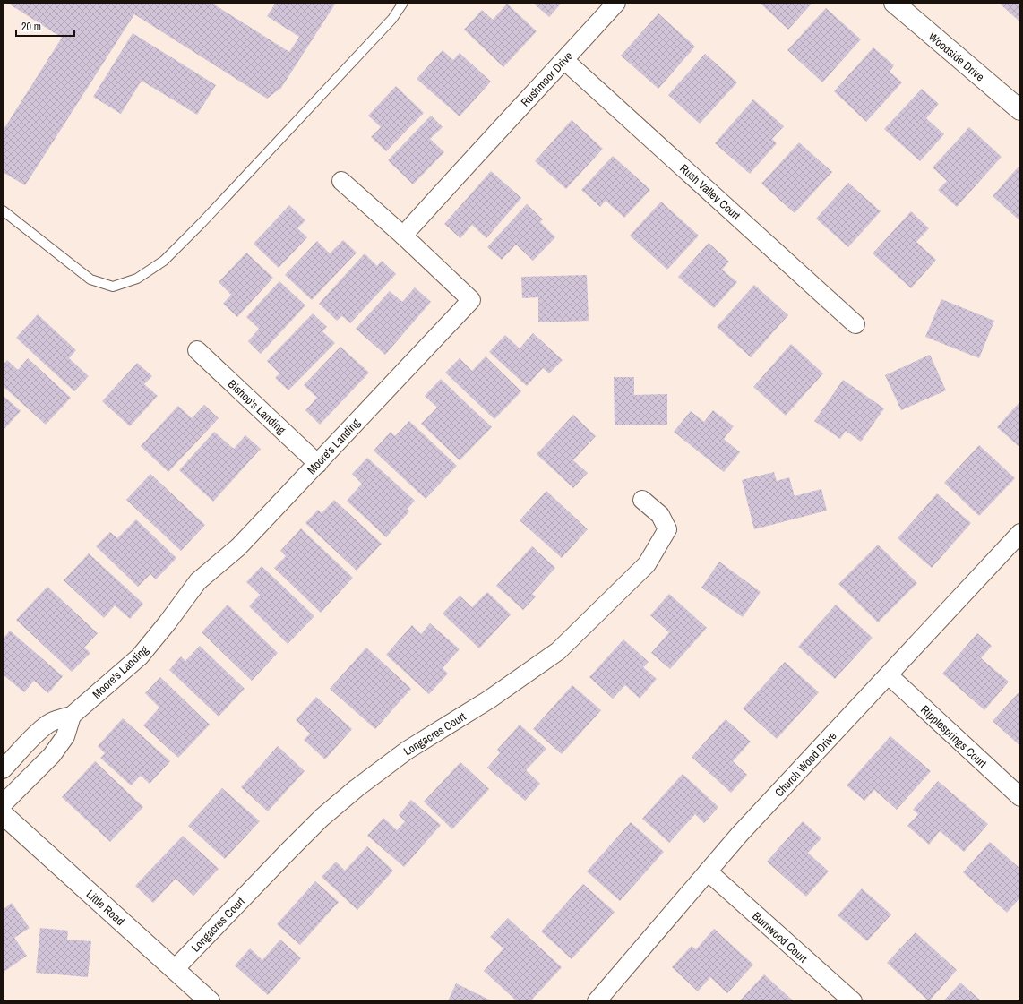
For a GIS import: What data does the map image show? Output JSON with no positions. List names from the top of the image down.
{
  "streets": {
    "street": [
      "Woodside Drive",
      "Rushmoor Drive",
      "Rush Valley Court",
      "Bishop's Landing",
      "Moore's Landing",
      "Longacres Court",
      "Ripplesprings Court",
      "Church Wood Drive",
      "Little Road",
      "Burnwood Court"
    ]
  },
  "crossings": [
    ["Rushmoor Drive", "Rush Valley Court"],
    ["Rushmoor Drive", "Moore's Landing"],
    ["Bishop's Landing", "Moore's Landing"],
    ["Longacres Court", "Little Road"],
    ["Ripplesprings Court", "Church Wood Drive"],
    ["Church Wood Drive", "Burnwood Court"]
  ],
  "scale_bar": "20 m"
}
